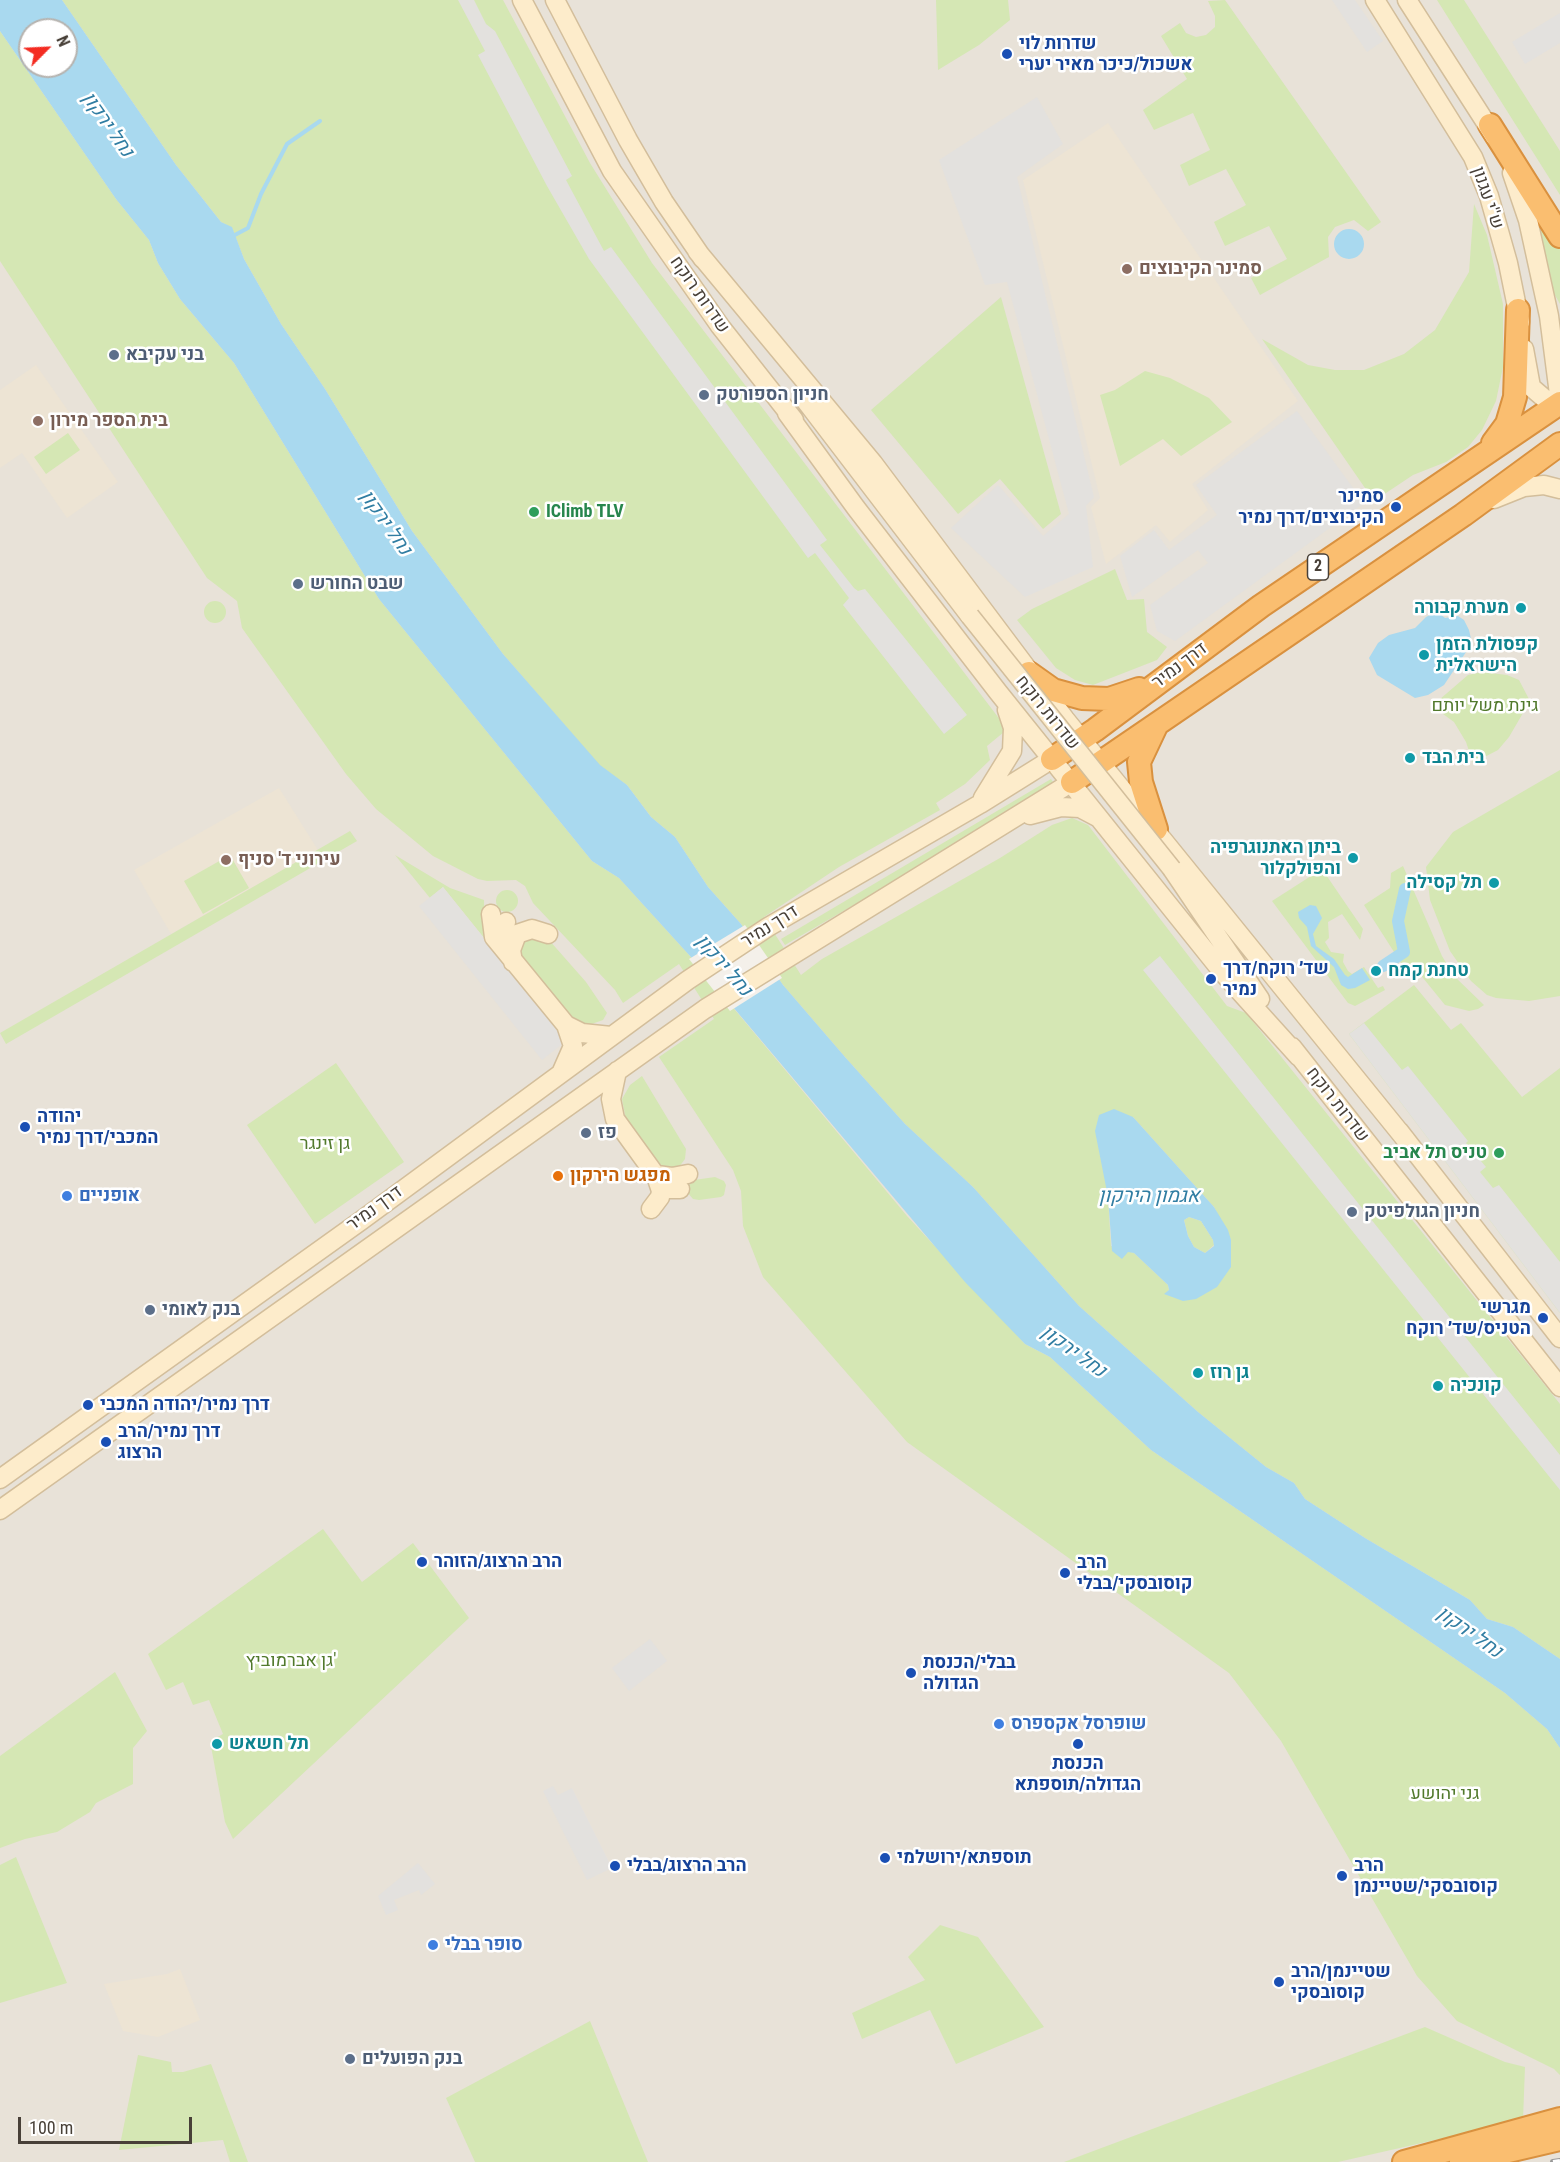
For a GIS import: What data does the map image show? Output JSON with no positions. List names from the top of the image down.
{
  "streets": {
    "highway": ["2", "דרך נמיר"],
    "main road": ["ש''י עגנון", "שדרות רוקח"]
  },
  "crossings": [
    ["ש''י עגנון", "דרך נמיר"]
  ],
  "water": ["נחל ירקון", "אגמון הירקון"],
  "parks": [
    "גינת משל יותם",
    "גן זינגר",
    "גן אברמוביץ'",
    "גני יהושע"
  ],
  "places": [
    "שדרות לוי אשכול/כיכר מאיר יערי",
    "סמינר הקיבוצים",
    "בני עקיבא",
    "חניון הספורטק",
    "בית הספר מירון",
    "סמינר הקיבוצים/דרך נמיר",
    "IClimb TLV",
    "שבט החורש",
    "מערת קבורה",
    "קפסולת הזמן הישראלית",
    "בית הבד",
    "ביתן האתנוגרפיה והפולקלור",
    "עירוני ד' סניף",
    "תל קסילה",
    "טחנת קמח",
    "שד׳ רוקח/דרך נמיר",
    "יהודה המכבי/דרך נמיר",
    "פז",
    "טניס תל אביב",
    "מפגש הירקון",
    "אופניים",
    "חניון הגולפיטק",
    "בנק לאומי",
    "מגרשי הטניס/שד׳ רוקח",
    "גן רוז",
    "קונכיה",
    "דרך נמיר/יהודה המכבי",
    "דרך נמיר/הרב הרצוג",
    "הרב הרצוג/הזוהר",
    "הרב קוסובסקי/בבלי",
    "בבלי/הכנסת הגדולה",
    "שופרסל אקספרס",
    "תל חשאש",
    "הכנסת הגדולה/תוספתא",
    "תוספתא/ירושלמי",
    "הרב הרצוג/בבלי",
    "הרב קוסובסקי/שטיינמן",
    "סופר בבלי",
    "שטיינמן/הרב קוסובסקי",
    "בנק הפועלים"
  ],
  "scale_bar": "100 m",
  "north": "top right"
}
